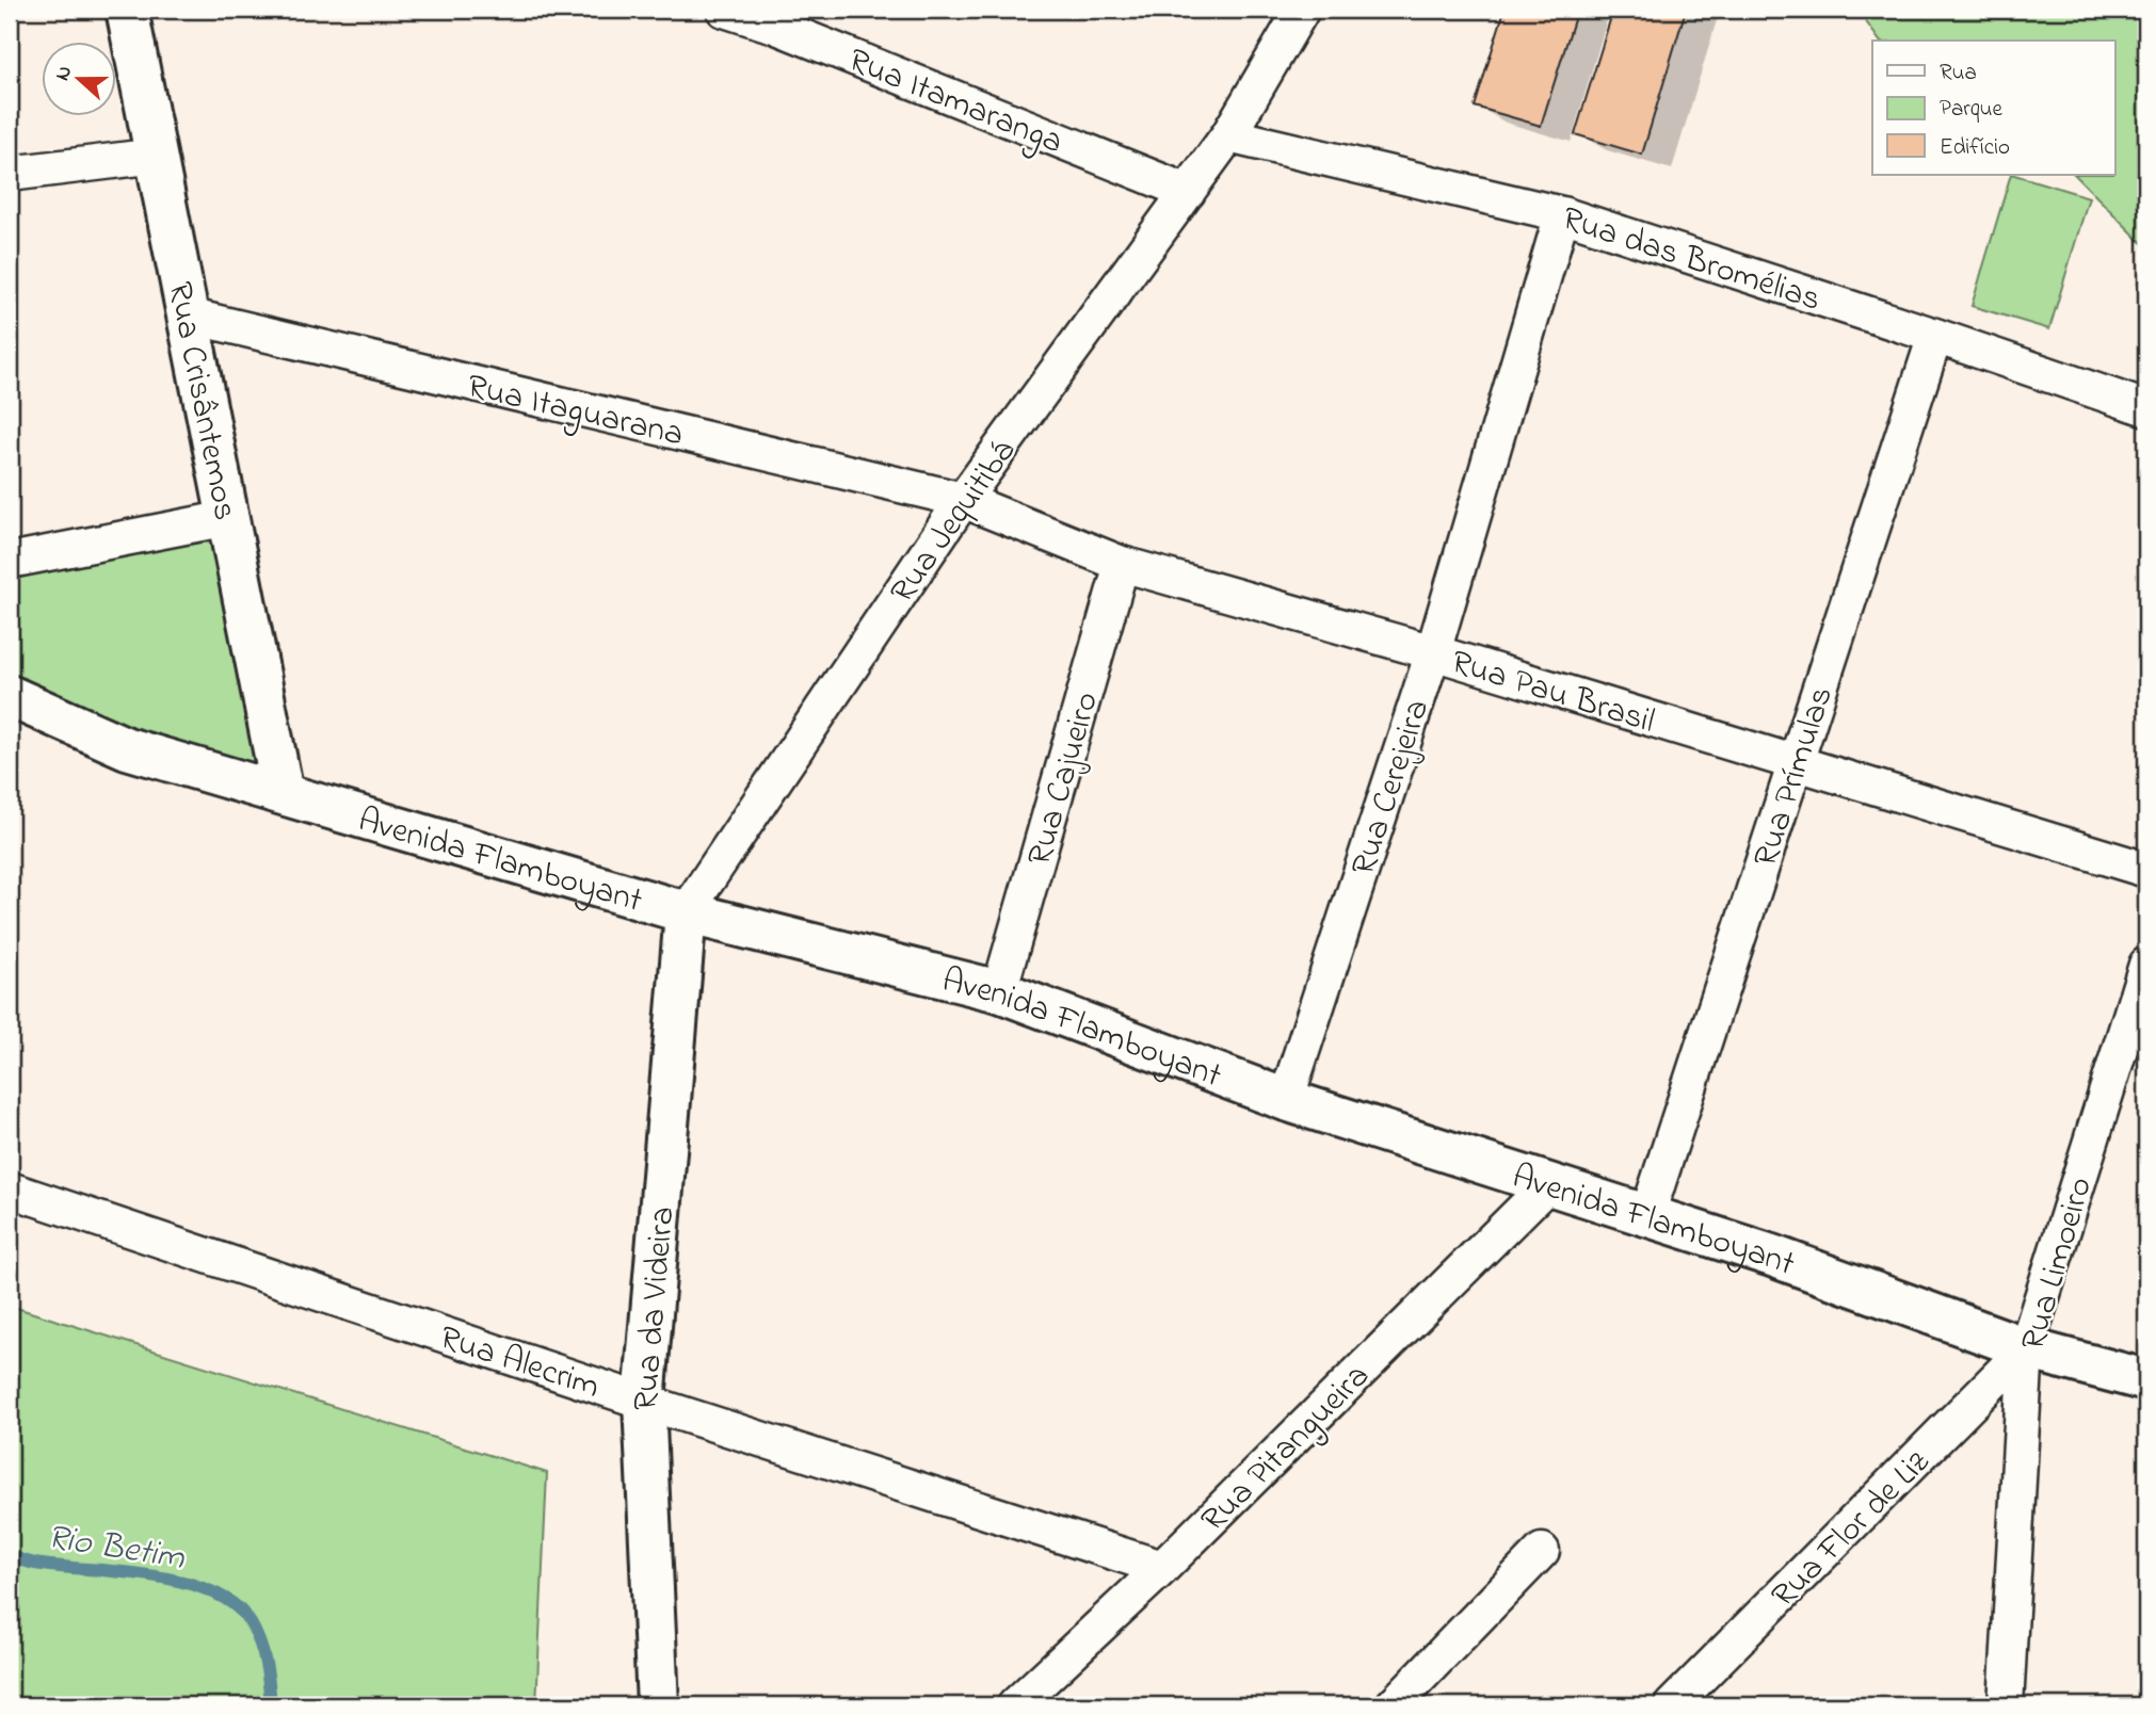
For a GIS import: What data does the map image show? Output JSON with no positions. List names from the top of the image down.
{
  "streets": {
    "street": [
      "Rua Itamaranga",
      "Rua das Bromélias",
      "Rua Crisântemos",
      "Rua Itaguarana",
      "Rua Jequitibá",
      "Rua Pau Brasil",
      "Rua Prímulas",
      "Rua Cajueiro",
      "Rua Cerejeira",
      "Avenida Flamboyant",
      "Rua Limoeiro",
      "Rua da Videira",
      "Rua Alecrim",
      "Rua Pitangueira",
      "Rua Flor de Liz"
    ]
  },
  "crossings": [
    ["Rua Itamaranga", "Rua Jequitibá"],
    ["Rua das Bromélias", "Rua Jequitibá"],
    ["Rua das Bromélias", "Rua Prímulas"],
    ["Rua das Bromélias", "Rua Cerejeira"],
    ["Rua Crisântemos", "Rua Itaguarana"],
    ["Rua Crisântemos", "Avenida Flamboyant"],
    ["Rua Itaguarana", "Rua Jequitibá"],
    ["Rua Itaguarana", "Rua Pau Brasil"],
    ["Rua Jequitibá", "Rua Pau Brasil"],
    ["Rua Jequitibá", "Avenida Flamboyant"],
    ["Rua Jequitibá", "Rua da Videira"],
    ["Rua Pau Brasil", "Rua Prímulas"],
    ["Rua Pau Brasil", "Rua Cajueiro"],
    ["Rua Pau Brasil", "Rua Cerejeira"],
    ["Rua Prímulas", "Avenida Flamboyant"],
    ["Rua Cajueiro", "Avenida Flamboyant"],
    ["Rua Cerejeira", "Avenida Flamboyant"],
    ["Avenida Flamboyant", "Rua Limoeiro"],
    ["Avenida Flamboyant", "Rua da Videira"],
    ["Avenida Flamboyant", "Rua Pitangueira"],
    ["Avenida Flamboyant", "Rua Flor de Liz"],
    ["Rua Limoeiro", "Rua Flor de Liz"],
    ["Rua da Videira", "Rua Alecrim"],
    ["Rua Alecrim", "Rua Pitangueira"]
  ],
  "water": ["Rio Betim"],
  "legend": ["Rua", "Parque", "Edifício"],
  "north": "left"
}
